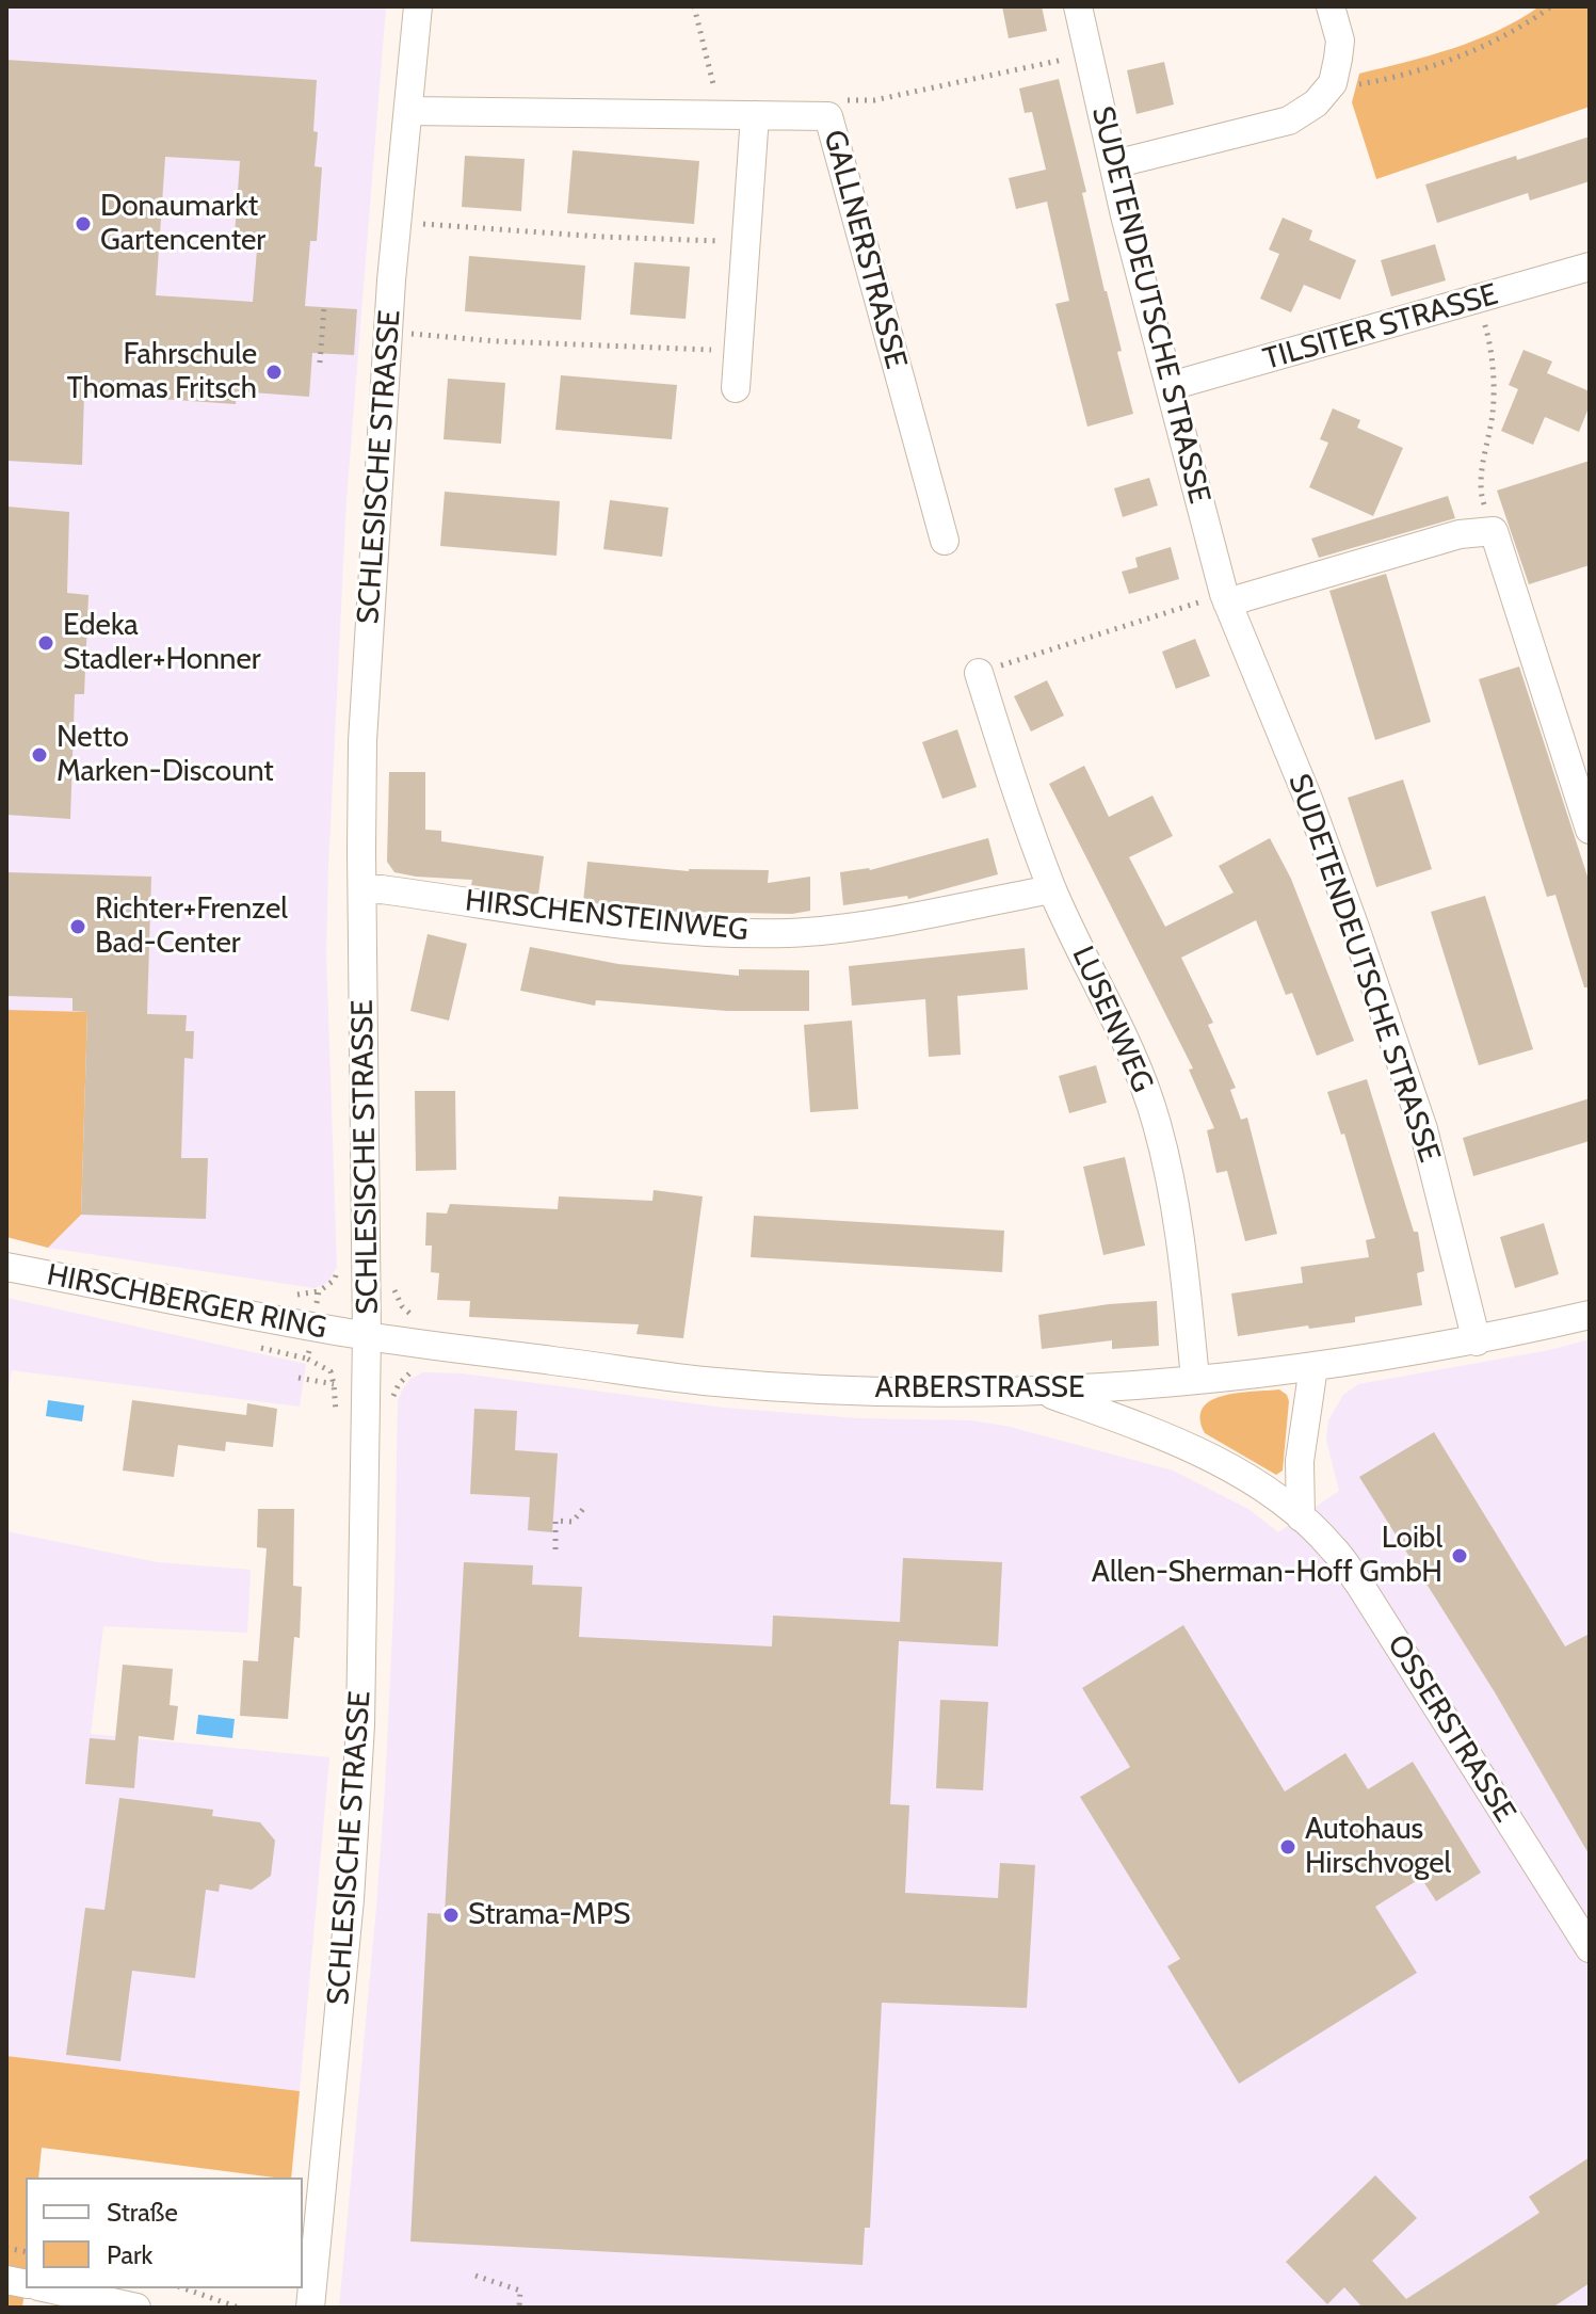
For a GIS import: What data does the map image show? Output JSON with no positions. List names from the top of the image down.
{
  "streets": {
    "street": [
      "GALLNERSTRASSE",
      "SUDETENDEUTSCHE STRASSE",
      "TILSITER STRASSE",
      "SCHLESISCHE STRASSE",
      "HIRSCHENSTEINWEG",
      "LUSENWEG",
      "HIRSCHBERGER RING",
      "ARBERSTRASSE",
      "OSSERSTRASSE"
    ]
  },
  "crossings": [
    ["GALLNERSTRASSE", "SCHLESISCHE STRASSE"],
    ["SUDETENDEUTSCHE STRASSE", "TILSITER STRASSE"],
    ["SUDETENDEUTSCHE STRASSE", "ARBERSTRASSE"],
    ["SCHLESISCHE STRASSE", "HIRSCHENSTEINWEG"],
    ["SCHLESISCHE STRASSE", "HIRSCHBERGER RING"],
    ["SCHLESISCHE STRASSE", "ARBERSTRASSE"],
    ["HIRSCHENSTEINWEG", "LUSENWEG"],
    ["LUSENWEG", "ARBERSTRASSE"],
    ["HIRSCHBERGER RING", "ARBERSTRASSE"],
    ["ARBERSTRASSE", "OSSERSTRASSE"]
  ],
  "places": [
    "Donaumarkt Gartencenter",
    "Fahrschule Thomas Fritsch",
    "Edeka Stadler+Honner",
    "Netto Marken-Discount",
    "Richter+Frenzel Bad-Center",
    "Loibl Allen-Sherman-Hoff GmbH",
    "Autohaus Hirschvogel",
    "Strama-MPS"
  ],
  "legend": ["Straße", "Park"]
}
